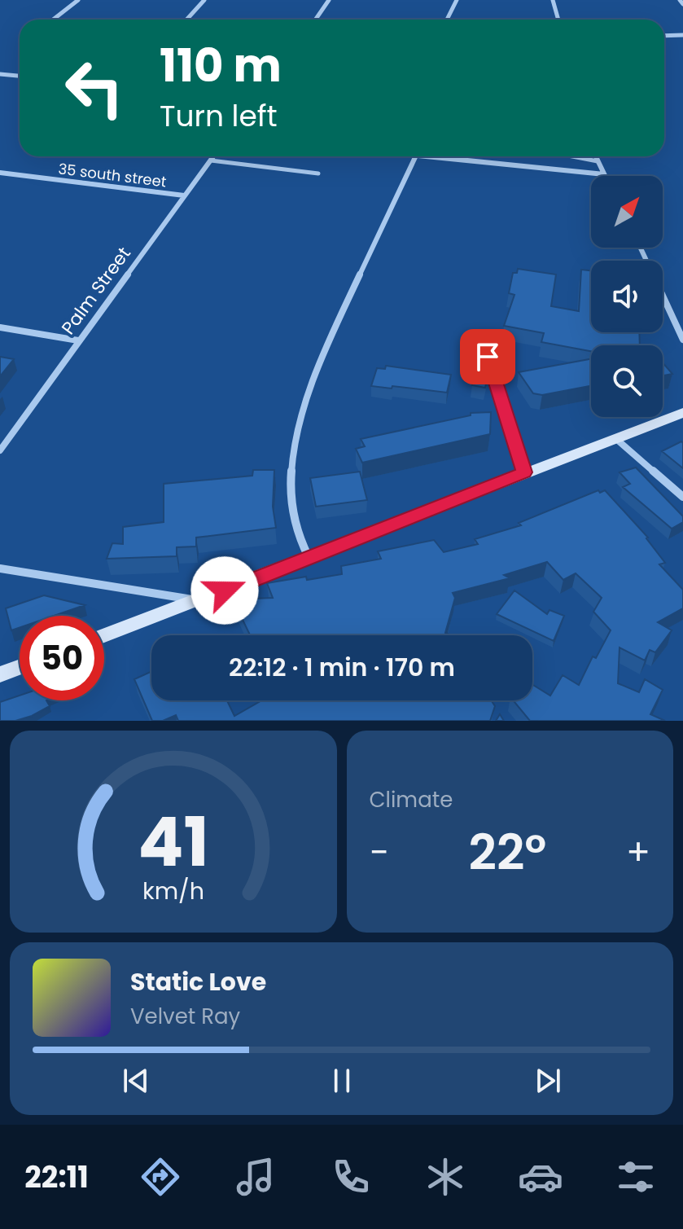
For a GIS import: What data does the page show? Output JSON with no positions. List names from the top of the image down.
{
  "streets": {
    "street": ["35 south street", "Palm Street"]
  },
  "crossings": [
    ["35 south street", "Palm Street"]
  ],
  "north": "top right",
  "page": {
    "turn": ["110 m", "Turn left"],
    "limit": "50",
    "trip": "22:12 · 1 min · 170 m",
    "tile": "Climate",
    "heat": ["−", "22°", "+"],
    "song": ["Static Love", "Velvet Ray"],
    "tabs": "22:11",
    "gauge": ["41", "km/h"]
  }
}
